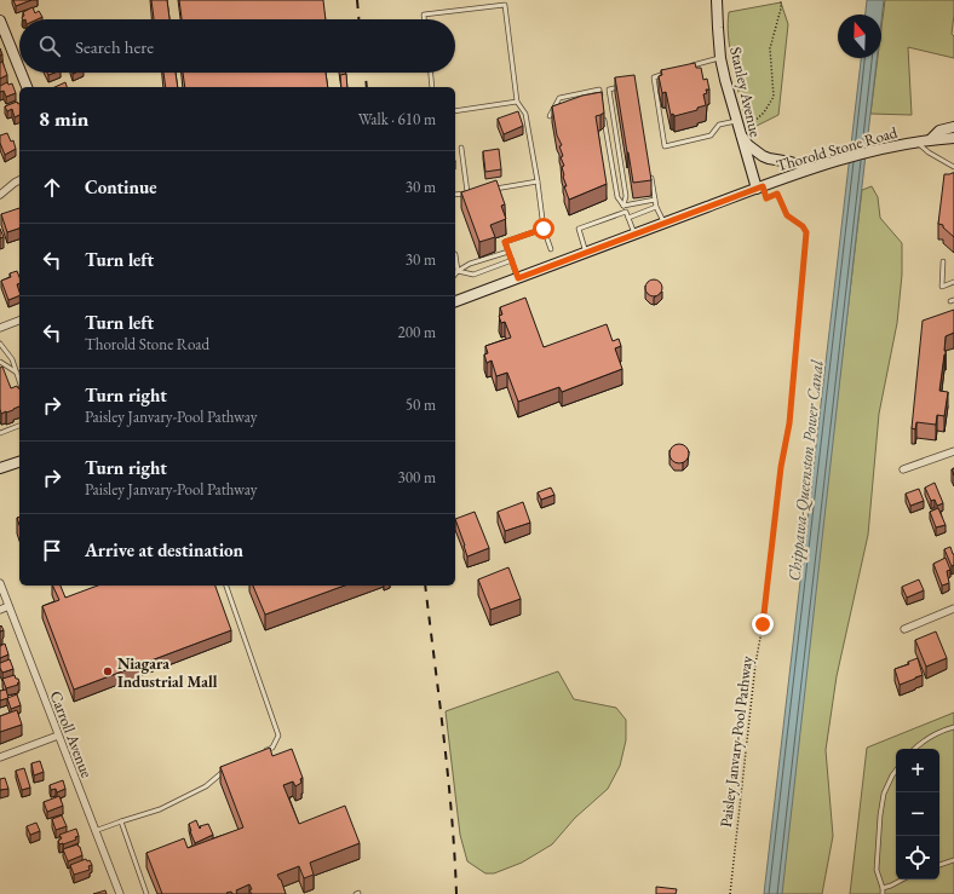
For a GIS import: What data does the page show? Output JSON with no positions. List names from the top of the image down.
{
  "streets": {
    "main road": ["Stanley Avenue", "Thorold Stone Road"],
    "street": ["Carroll Avenue"],
    "path": ["Paisley Janvary-Pool Pathway"]
  },
  "crossings": [
    ["Stanley Avenue", "Thorold Stone Road"],
    ["Stanley Avenue", "Paisley Janvary-Pool Pathway"],
    ["Thorold Stone Road", "Paisley Janvary-Pool Pathway"]
  ],
  "water": ["Chippawa-Queenston Power Canal"],
  "places": ["Niagara Industrial Mall"],
  "north": "top",
  "page": {
    "search": "Search here",
    "heading": ["8 min", "Walk · 610 m"],
    "list": [
      ["Continue", "30 m"],
      ["Turn left", "30 m"],
      ["Turn left", "Thorold Stone Road", "200 m"],
      ["Turn right", "Paisley Janvary-Pool Pathway", "50 m"],
      ["Turn right", "Paisley Janvary-Pool Pathway", "300 m"],
      "Arrive at destination"
    ],
    "map_buttons": ["+", "−"]
  }
}
